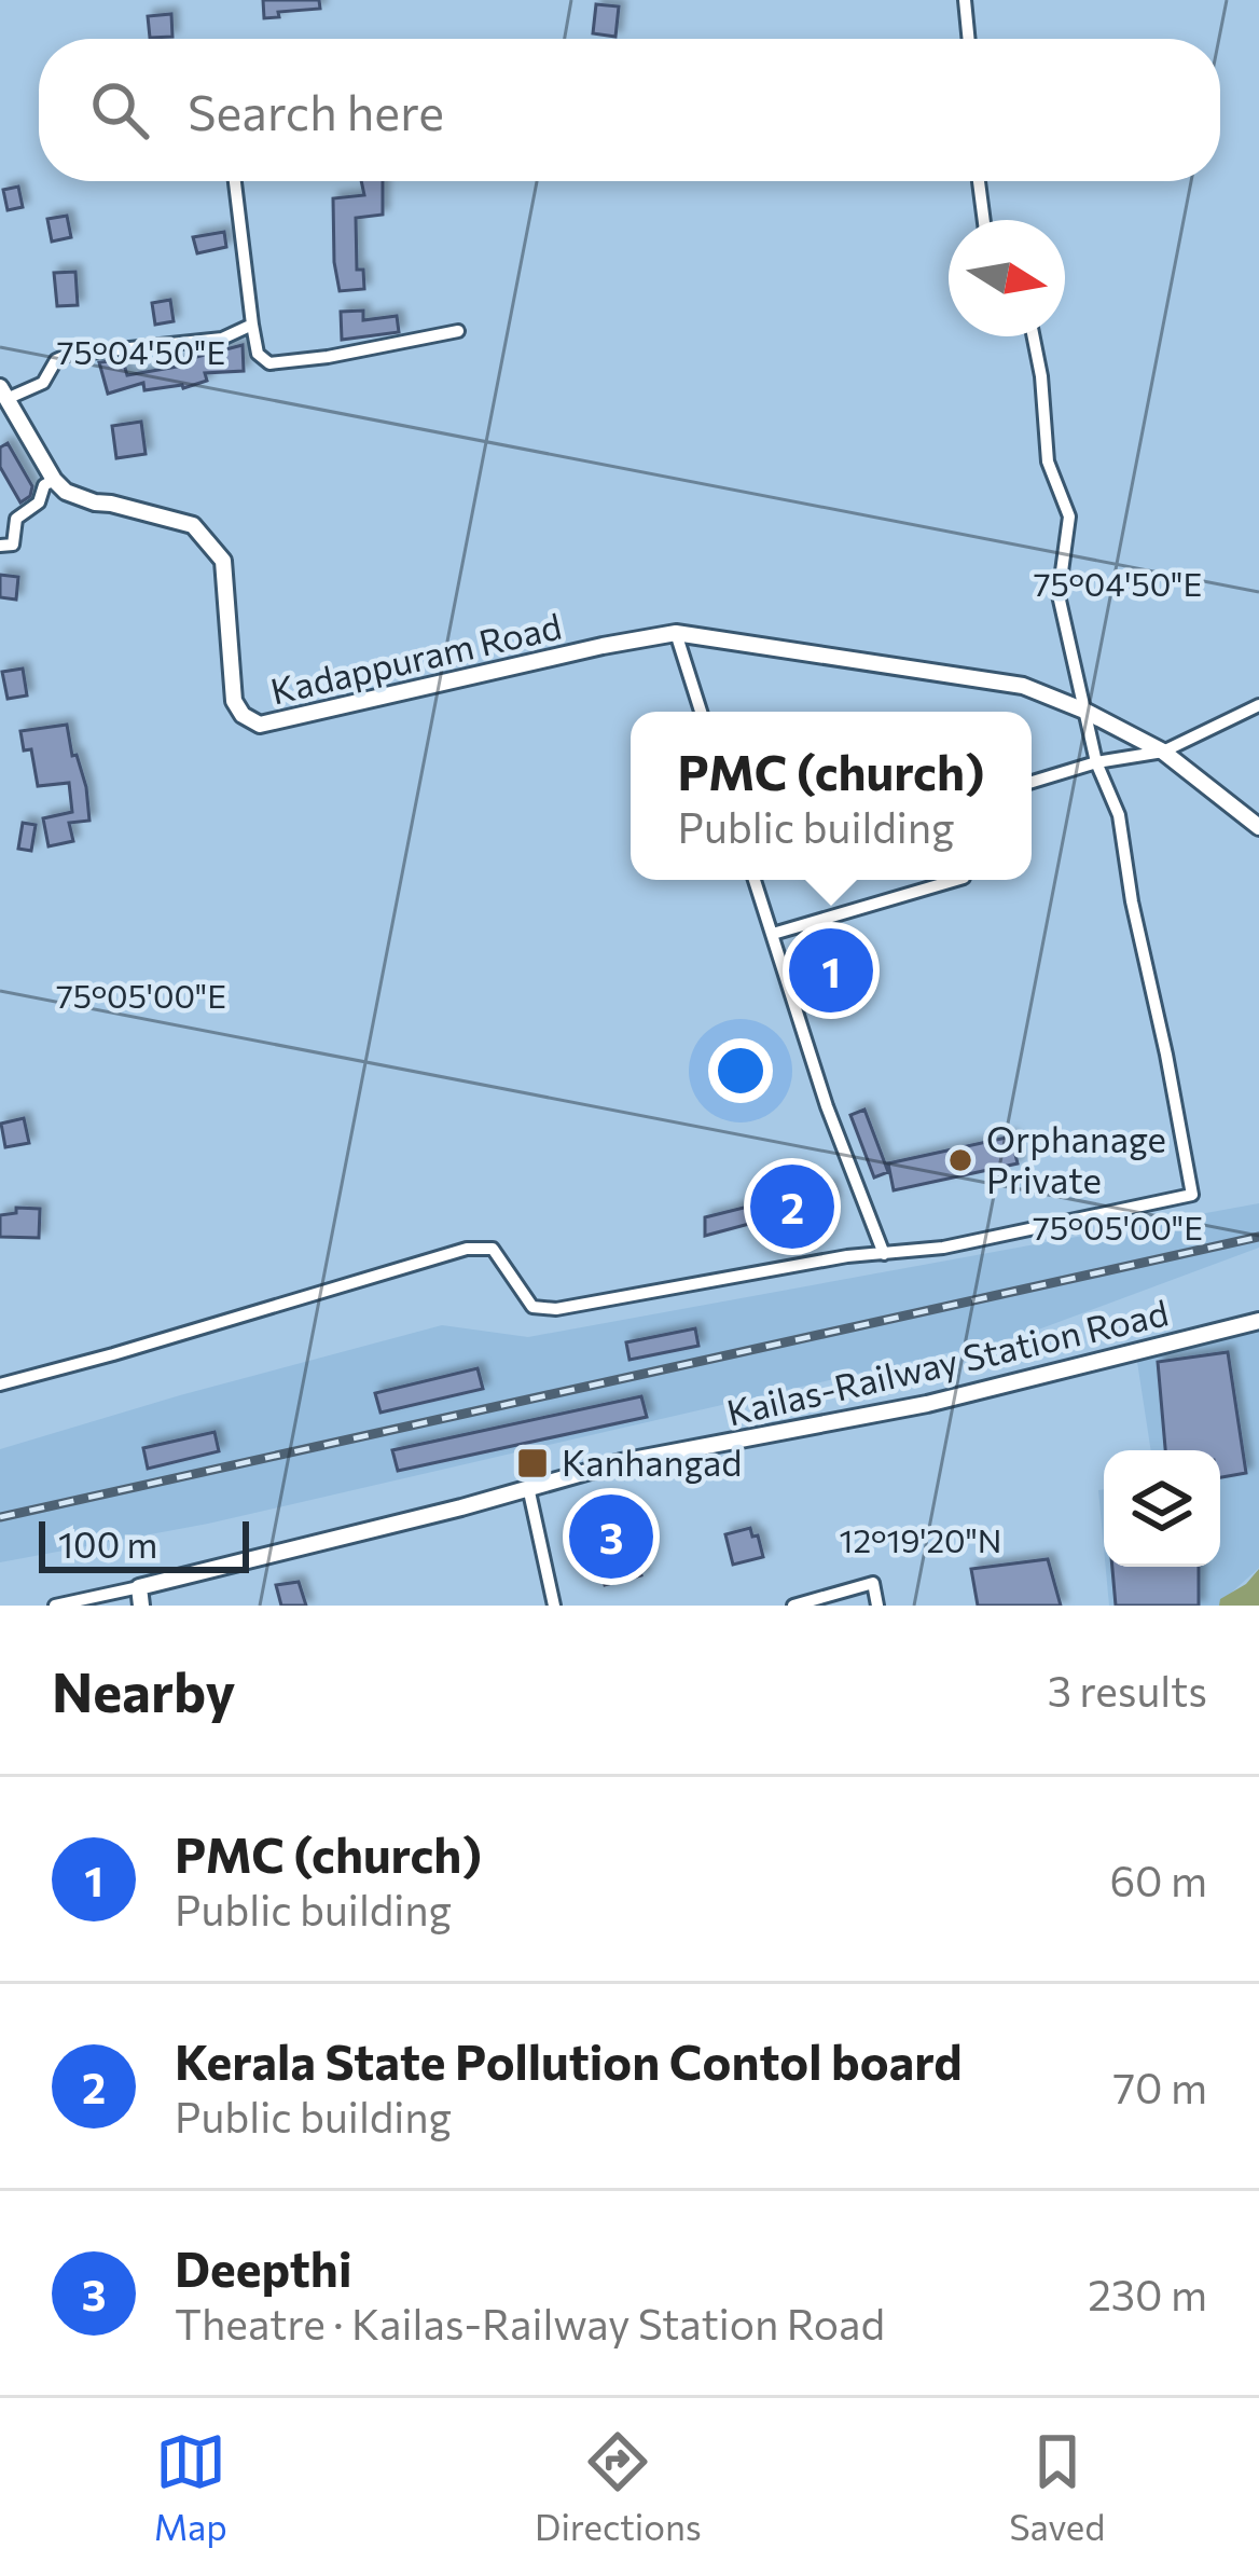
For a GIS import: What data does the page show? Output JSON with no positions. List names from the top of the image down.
{
  "streets": {
    "main road": ["Kadappuram Road", "Kailas-Railway Station Road"]
  },
  "places": {
    "other": ["Orphanage Private"],
    "transit": ["Kanhangad"]
  },
  "scale_bar": "100 m",
  "north": "right",
  "page": {
    "search": "Search here",
    "popup": ["PMC (church)", "Public building"],
    "pins": ["1", "2", "3"],
    "scale": "100 m",
    "heading": ["Nearby", "3 results"],
    "list": [
      {
        "mark": "1",
        "name": "PMC (church)",
        "note": "Public building",
        "value": "60 m"
      },
      {
        "mark": "2",
        "name": "Kerala State Pollution Contol board",
        "note": "Public building",
        "value": "70 m"
      },
      {
        "mark": "3",
        "name": "Deepthi",
        "note": "Theatre · Kailas-Railway Station Road",
        "value": "230 m"
      }
    ],
    "nav": ["Map", "Directions", "Saved"]
  },
  "coordinates": ["75°04'50\"E", "75°05'00\"E", "12°19'20\"N"]
}
